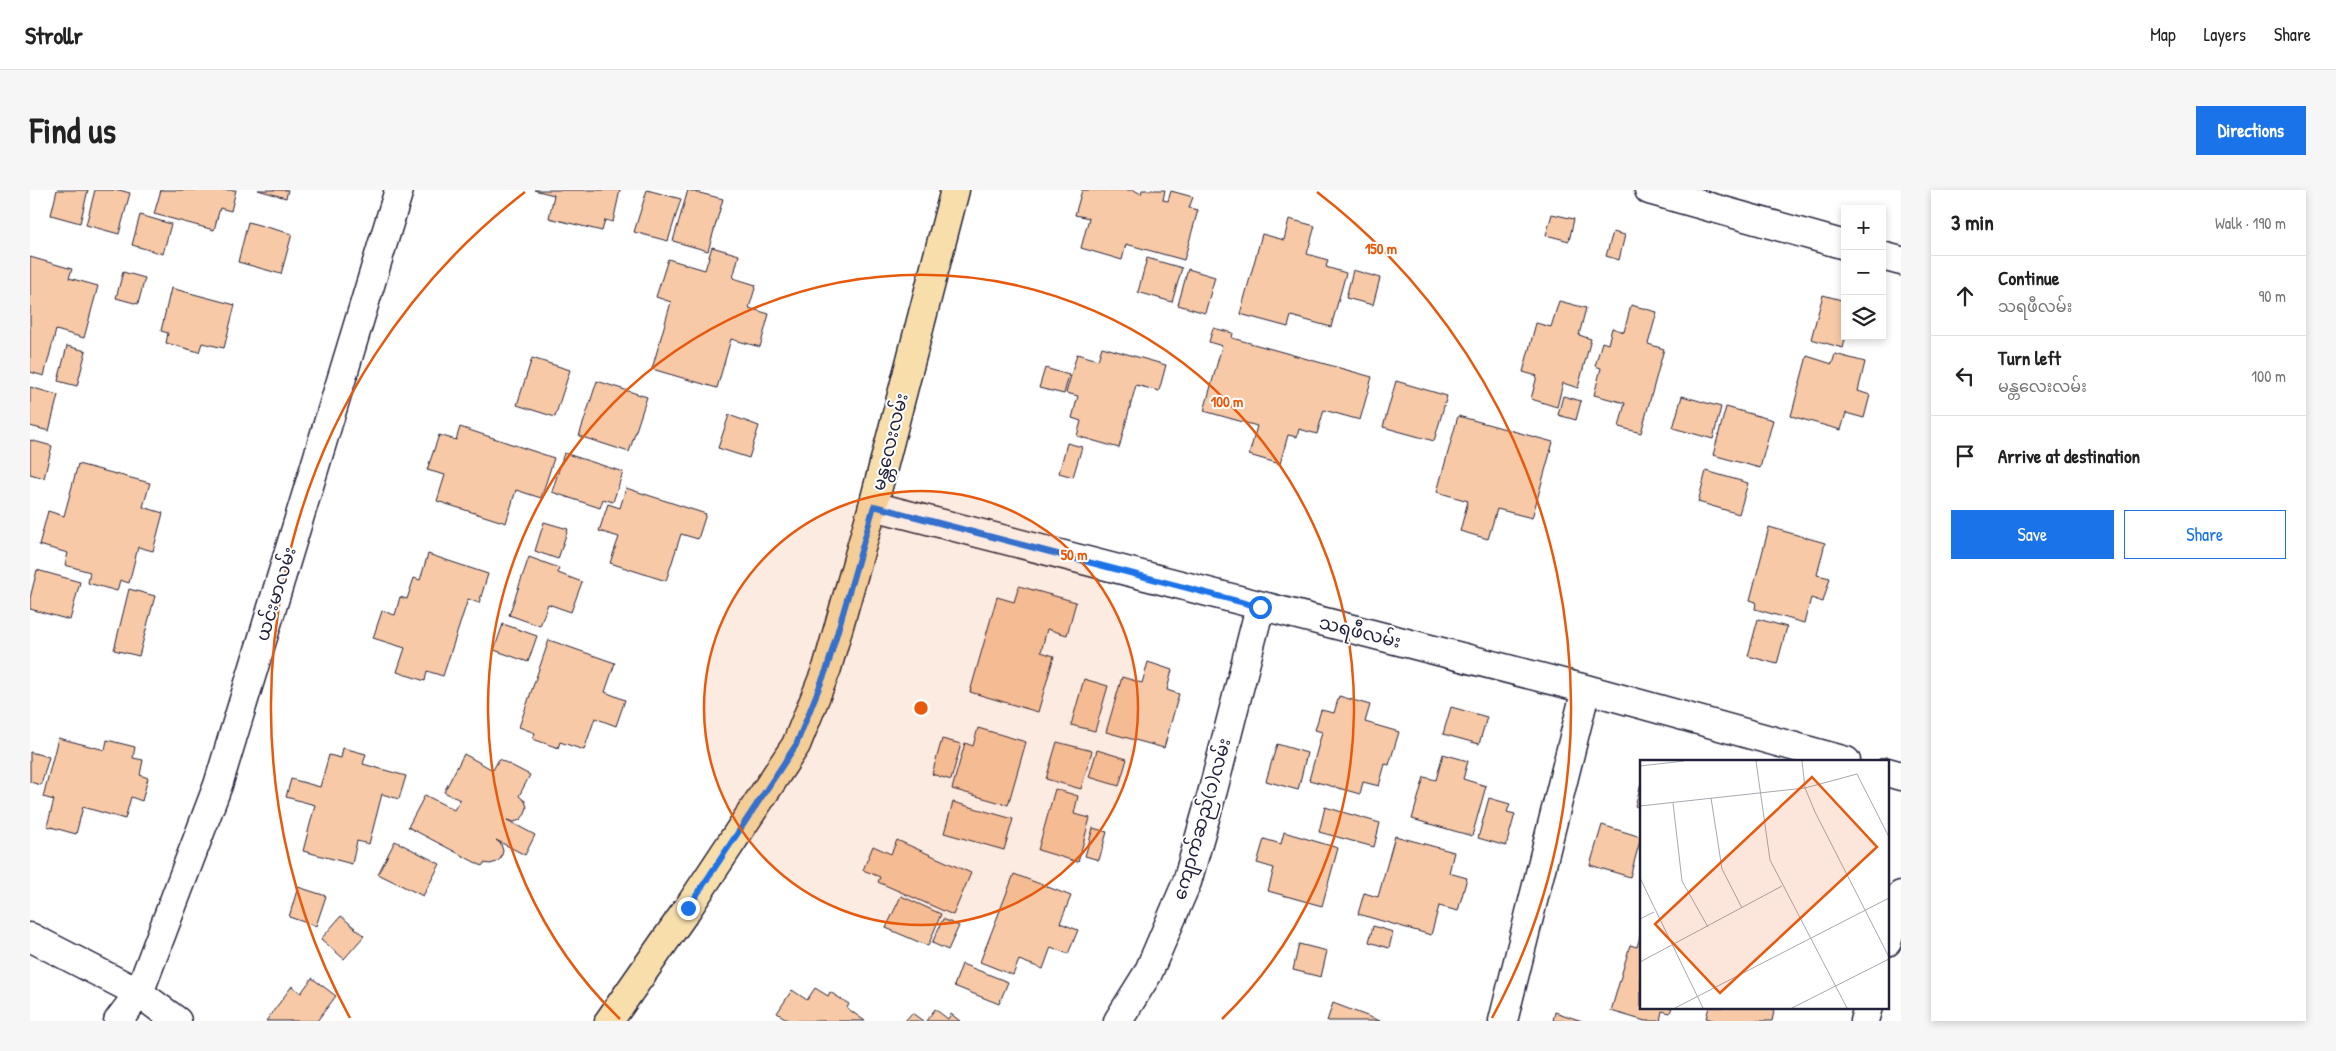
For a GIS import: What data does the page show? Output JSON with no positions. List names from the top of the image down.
{
  "streets": {
    "main road": ["မန္တလေးလမ်း"],
    "street": ["ယင်းမာလမ်း", "သရဖီလမ်း", "ကျောက်ဆည်(၁)လမ်း"]
  },
  "crossings": [
    ["မန္တလေးလမ်း", "သရဖီလမ်း"],
    ["သရဖီလမ်း", "ကျောက်ဆည်(၁)လမ်း"]
  ],
  "page": {
    "header": "Strollr",
    "nav": ["Map", "Layers", "Share"],
    "buttons": [
      "Directions",
      ["Save", "Share"]
    ],
    "title": "Find us",
    "heading": ["3 min", "Walk · 190 m"],
    "map_buttons": ["+", "−"],
    "list": [
      ["Continue", "သရဖီလမ်း", "90 m"],
      ["Turn left", "မန္တလေးလမ်း", "100 m"],
      "Arrive at destination"
    ]
  },
  "rings": ["150 m", "100 m", "50 m"]
}
